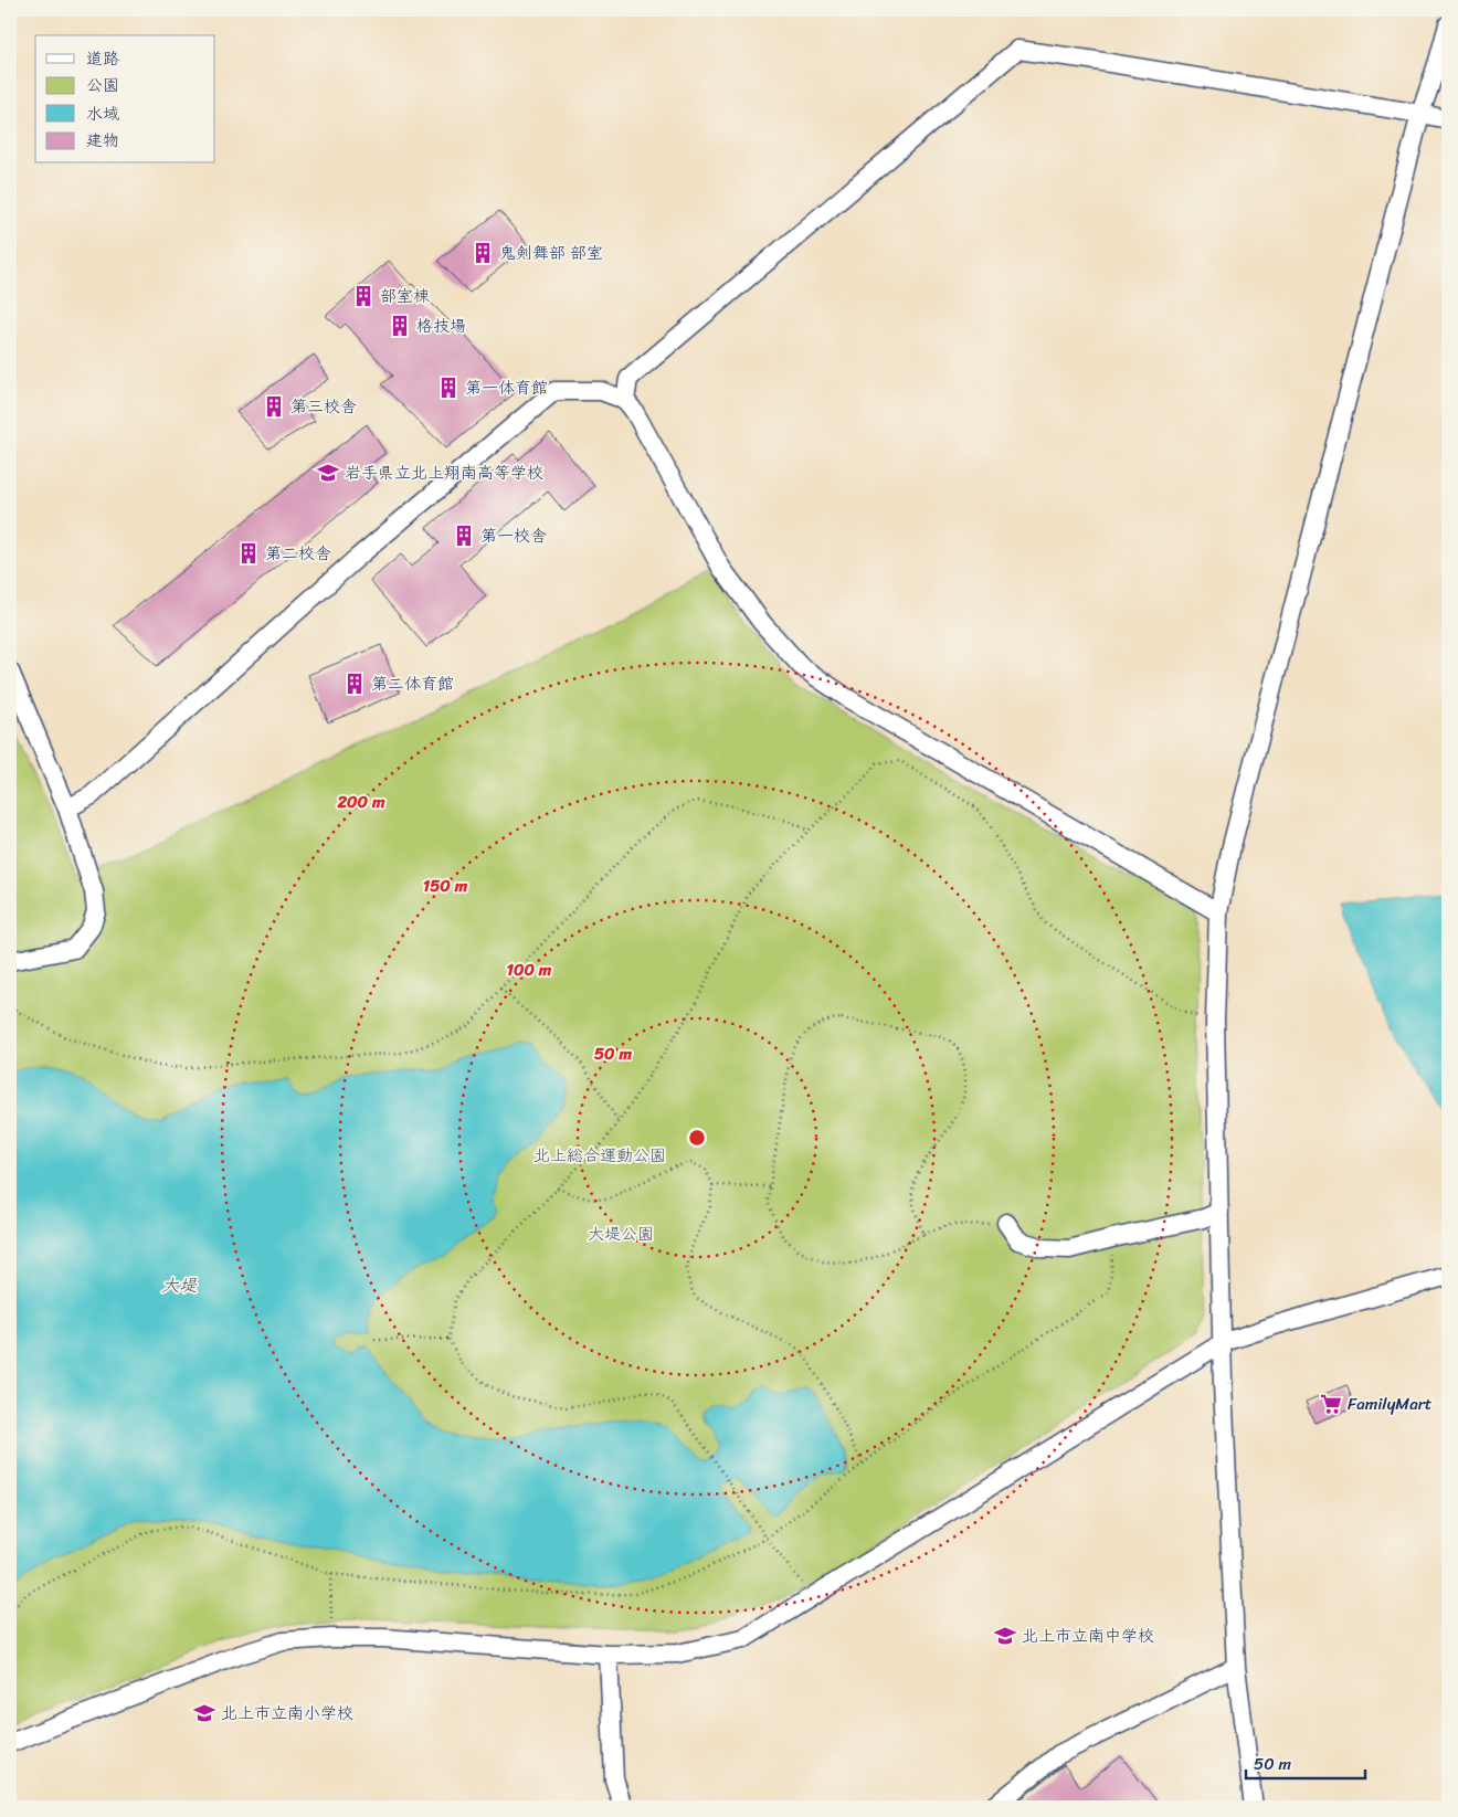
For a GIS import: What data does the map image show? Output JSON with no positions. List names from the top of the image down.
{
  "water": ["大堤"],
  "parks": ["北上総合運動公園", "大堤公園"],
  "places": {
    "building": [
      "鬼剣舞部 部室",
      "部室棟",
      "格技場",
      "第一体育館",
      "第三校舎",
      "第一校舎",
      "第二校舎",
      "第二体育館"
    ],
    "school or university": ["岩手県立北上翔南高等学校", "北上市立南中学校", "北上市立南小学校"],
    "supermarket": ["FamilyMart"]
  },
  "legend": [
    "道路",
    "公園",
    "水域",
    "建物"
  ],
  "scale_bar": "50 m",
  "rings": [
    "200 m",
    "150 m",
    "100 m",
    "50 m"
  ]
}
